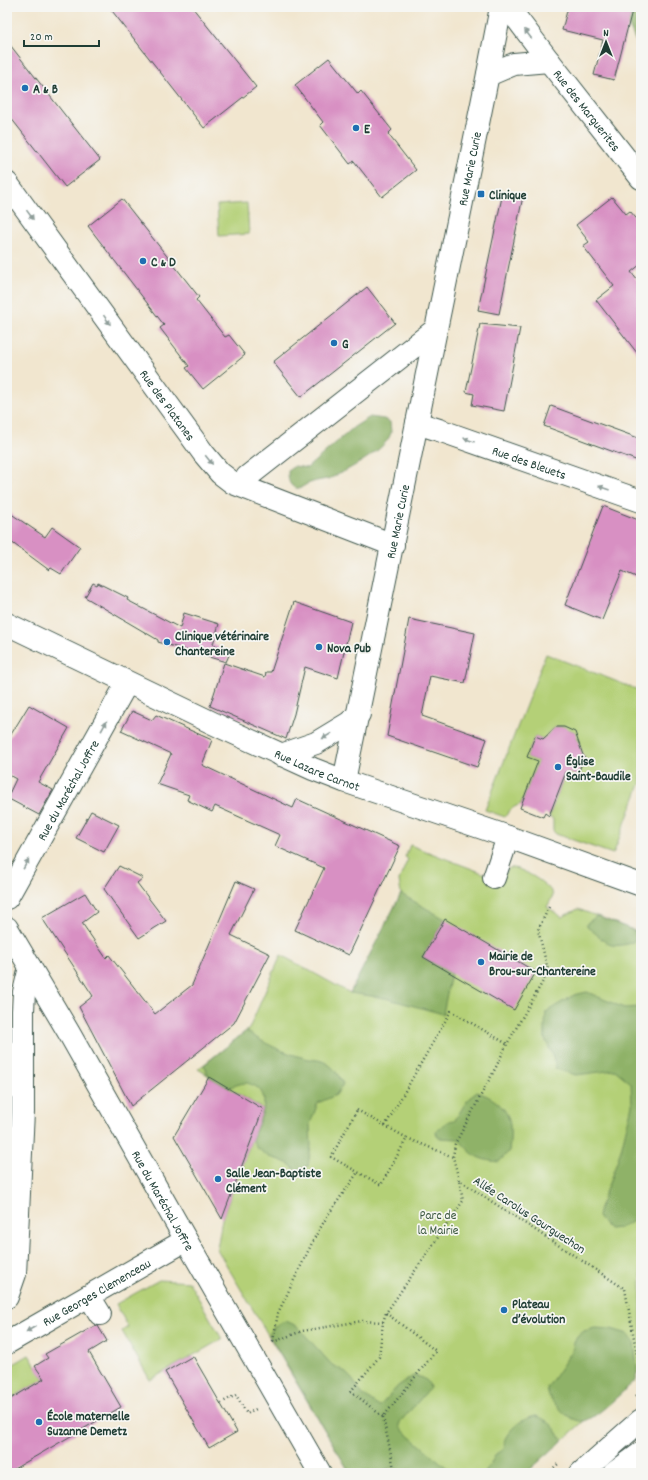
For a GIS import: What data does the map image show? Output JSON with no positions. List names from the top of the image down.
{
  "streets": {
    "street": [
      "Rue des Marguerites",
      "Rue Marie Curie",
      "Rue des Platanes",
      "Rue des Bleuets",
      "Rue Lazare Carnot",
      "Rue du Maréchal Joffre",
      "Rue Georges Clemenceau"
    ],
    "path": ["Allée Carolus Gourguechon"]
  },
  "crossings": [
    ["Rue des Marguerites", "Rue Marie Curie"],
    ["Rue Marie Curie", "Rue des Platanes"],
    ["Rue Marie Curie", "Rue des Bleuets"],
    ["Rue Marie Curie", "Rue Lazare Carnot"],
    ["Rue Lazare Carnot", "Rue du Maréchal Joffre"],
    ["Rue du Maréchal Joffre", "Rue Georges Clemenceau"]
  ],
  "one_way": ["Rue des Platanes", "Rue des Bleuets", "Rue Georges Clemenceau"],
  "parks": ["Parc de la Mairie"],
  "places": {
    "other": [
      "A & B",
      "E",
      "C & D",
      "G",
      "Clinique vétérinaire Chantereine",
      "Nova Pub",
      "Église Saint-Baudile",
      "Mairie de Brou-sur-Chantereine",
      "Salle Jean-Baptiste Clément",
      "Plateau d’évolution",
      "École maternelle Suzanne Demetz"
    ],
    "transit": ["Clinique"]
  },
  "scale_bar": "20 m",
  "north": "top"
}
